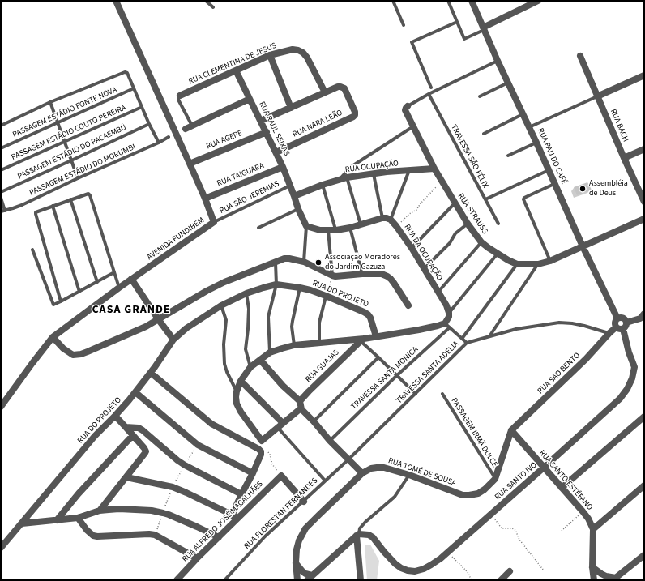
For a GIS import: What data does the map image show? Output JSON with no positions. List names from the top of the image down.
{
  "streets": {
    "street": [
      "RUA CLEMENTINA DE JESUS",
      "RUA NARA LEÃO",
      "RUA BACH",
      "RUA RAUL SEIXAS",
      "RUA AGEPE",
      "RUA PAU DO CAFÉ",
      "RUA OCUPAÇÃO",
      "RUA TAIGUARA",
      "RUA STRAUSS",
      "AVENIDA FUNDIBEM",
      "RUA DA OCUPAÇÃO",
      "RUA DO PROJETO",
      "RUA GUAJAS",
      "RUA SAO BENTO",
      "RUA TOMÉ DE SOUSA",
      "RUA SANTO ESTÉFANO",
      "RUA SANTO IVO",
      "RUA ALFREDO JOSÉ MAGALHÃES"
    ],
    "lane": [
      "PASSAGEM ESTÁDIO FONTE NOVA",
      "PASSAGEM ESTÁDIO COUTO PEREIRA",
      "PASSAGEM ESTÁDIO DO PACAEMBÚ",
      "TRAVESSA SÃO FÉLIX",
      "PASSAGEM ESTÁDIO DO MORUMBI",
      "RUA SÃO JEREMIAS",
      "TRAVESSA SANTA ADÉLIA",
      "TRAVESSA SANTA MONICA",
      "PASSAGEM IRMÃ DULCE",
      "RUA FLORESTAN FERNANDES"
    ]
  },
  "crossings": [
    ["RUA CLEMENTINA DE JESUS", "RUA NARA LEÃO"],
    ["RUA CLEMENTINA DE JESUS", "RUA RAUL SEIXAS"],
    ["RUA NARA LEÃO", "RUA RAUL SEIXAS"],
    ["RUA RAUL SEIXAS", "RUA AGEPE"],
    ["RUA RAUL SEIXAS", "RUA OCUPAÇÃO"],
    ["RUA RAUL SEIXAS", "RUA TAIGUARA"],
    ["RUA RAUL SEIXAS", "RUA SÃO JEREMIAS"],
    ["RUA AGEPE", "AVENIDA FUNDIBEM"],
    ["RUA PAU DO CAFÉ", "RUA STRAUSS"],
    ["RUA PAU DO CAFÉ", "RUA SAO BENTO"],
    ["RUA PAU DO CAFÉ", "RUA SANTO IVO"],
    ["RUA OCUPAÇÃO", "RUA STRAUSS"],
    ["RUA TAIGUARA", "AVENIDA FUNDIBEM"],
    ["RUA SÃO JEREMIAS", "AVENIDA FUNDIBEM"],
    ["TRAVESSA SANTA ADÉLIA", "RUA SAO BENTO"],
    ["TRAVESSA SANTA ADÉLIA", "RUA FLORESTAN FERNANDES"],
    ["RUA SAO BENTO", "RUA TOMÉ DE SOUSA"],
    ["RUA SAO BENTO", "RUA SANTO ESTÉFANO"],
    ["RUA SAO BENTO", "RUA SANTO IVO"],
    ["PASSAGEM IRMÃ DULCE", "RUA TOMÉ DE SOUSA"],
    ["RUA TOMÉ DE SOUSA", "RUA SANTO ESTÉFANO"],
    ["RUA SANTO ESTÉFANO", "RUA SANTO IVO"]
  ],
  "districts": ["CASA GRANDE"],
  "places": ["Assembléia de Deus", "Associação Moradores do Jardim Gazuza"]
}
